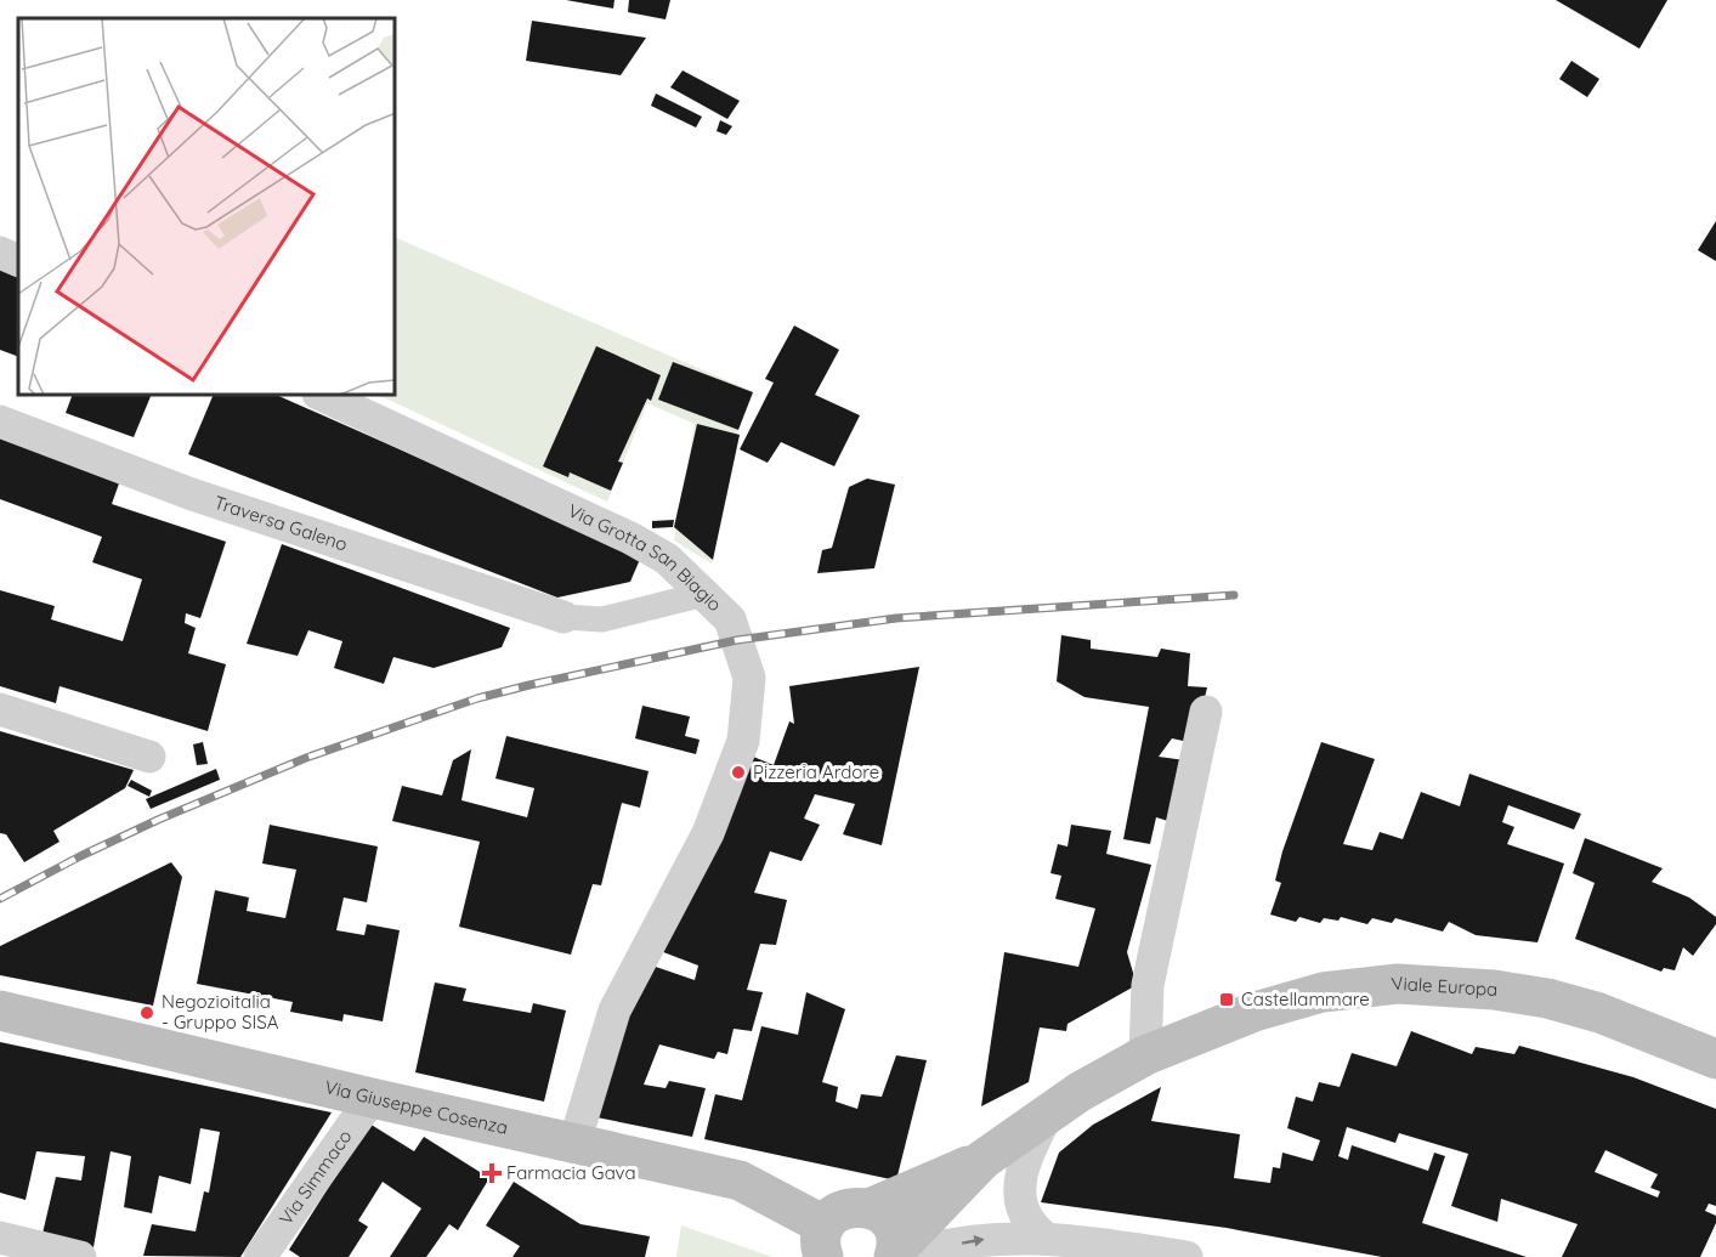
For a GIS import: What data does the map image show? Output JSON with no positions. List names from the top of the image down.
{
  "streets": {
    "main road": ["Viale Europa", "Via Giuseppe Cosenza"],
    "street": ["Traversa Galeno", "Via Grotta San Biagio", "Via Simmaco"]
  },
  "crossings": [
    ["Via Grotta San Biagio", "Via Giuseppe Cosenza"],
    ["Via Giuseppe Cosenza", "Via Simmaco"]
  ],
  "places": {
    "other": ["Pizzeria Ardore", "Negozioitalia - Gruppo SISA"],
    "transit": ["Castellammare"],
    "health": ["Farmacia Gava"]
  }
}
